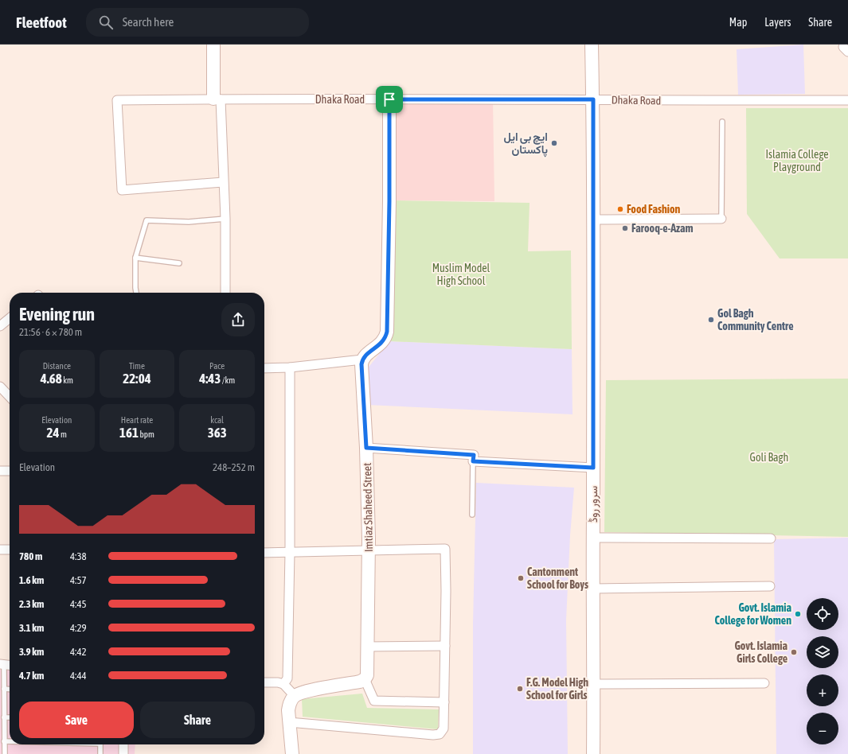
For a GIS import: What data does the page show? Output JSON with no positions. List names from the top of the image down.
{
  "streets": {
    "street": ["Dhaka Road", "سرور روڈ", "Imtiaz Shaheed Street"]
  },
  "crossings": [
    ["Dhaka Road", "سرور روڈ"]
  ],
  "parks": ["Islamia College Playground", "Muslim Model High School", "Goli Bagh"],
  "places": [
    "ایچ بی ایل پاکستان",
    "Food Fashion",
    "Farooq-e-Azam",
    "Gol Bagh Community Centre",
    "Cantonment School for Boys",
    "Govt. Islamia College for Women",
    "Govt. Islamia Girls College",
    "F.G. Model High School for Girls"
  ],
  "page": {
    "header": "Fleetfoot",
    "search": "Search here",
    "nav": ["Map", "Layers", "Share"],
    "heading": ["Evening run", "21:56 · 6 × 780 m"],
    "stats": [
      ["Distance", "4.68 km"],
      ["Time", "22:04"],
      ["Pace", "4:43 /km"],
      ["Elevation", "24 m"],
      ["Heart rate", "161 bpm"],
      ["kcal", "363"]
    ],
    "chart": ["Elevation", "248–252 m"],
    "list": [
      {
        "name": "780 m",
        "note": "4:38"
      },
      {
        "name": "1.6 km",
        "note": "4:57"
      },
      {
        "name": "2.3 km",
        "note": "4:45"
      },
      {
        "name": "3.1 km",
        "note": "4:29"
      },
      {
        "name": "3.9 km",
        "note": "4:42"
      },
      {
        "name": "4.7 km",
        "note": "4:44"
      }
    ],
    "map_buttons": ["+", "−"],
    "buttons": ["Save", "Share"]
  }
}
